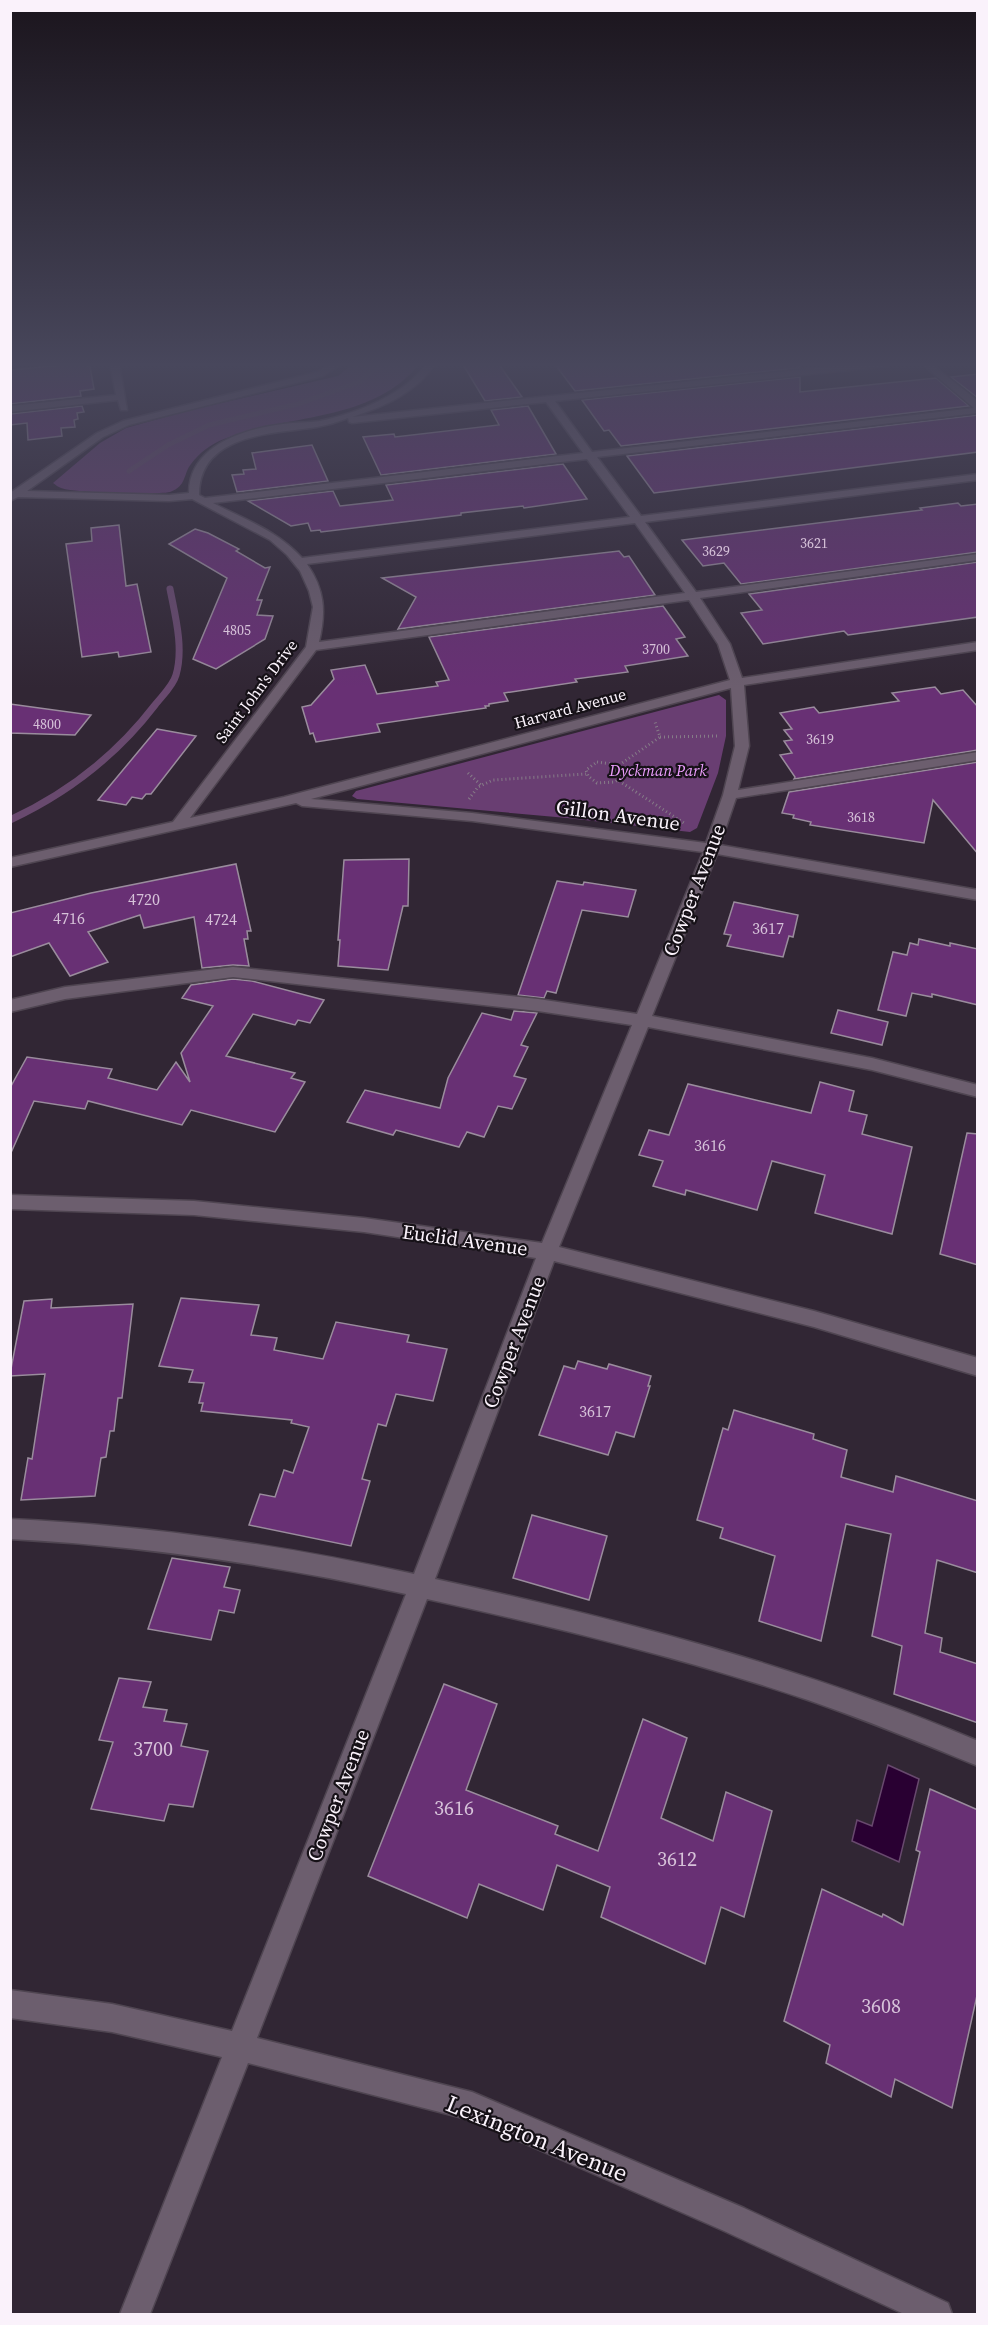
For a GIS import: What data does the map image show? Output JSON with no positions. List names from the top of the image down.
{
  "streets": {
    "street": [
      "Saint John's Drive",
      "Harvard Avenue",
      "Gillon Avenue",
      "Cowper Avenue",
      "Euclid Avenue",
      "Lexington Avenue"
    ]
  },
  "crossings": [
    ["Saint John's Drive", "Harvard Avenue"],
    ["Harvard Avenue", "Gillon Avenue"],
    ["Harvard Avenue", "Cowper Avenue"],
    ["Gillon Avenue", "Cowper Avenue"],
    ["Cowper Avenue", "Euclid Avenue"],
    ["Cowper Avenue", "Lexington Avenue"]
  ],
  "parks": ["Dyckman Park"],
  "house_numbers": [
    "3621",
    "3629",
    "4805",
    "3700",
    "4800",
    "3619",
    "3618",
    "4720",
    "4716",
    "4724",
    "3617",
    "3616",
    "3617",
    "3700",
    "3616",
    "3612",
    "3608"
  ]
}
